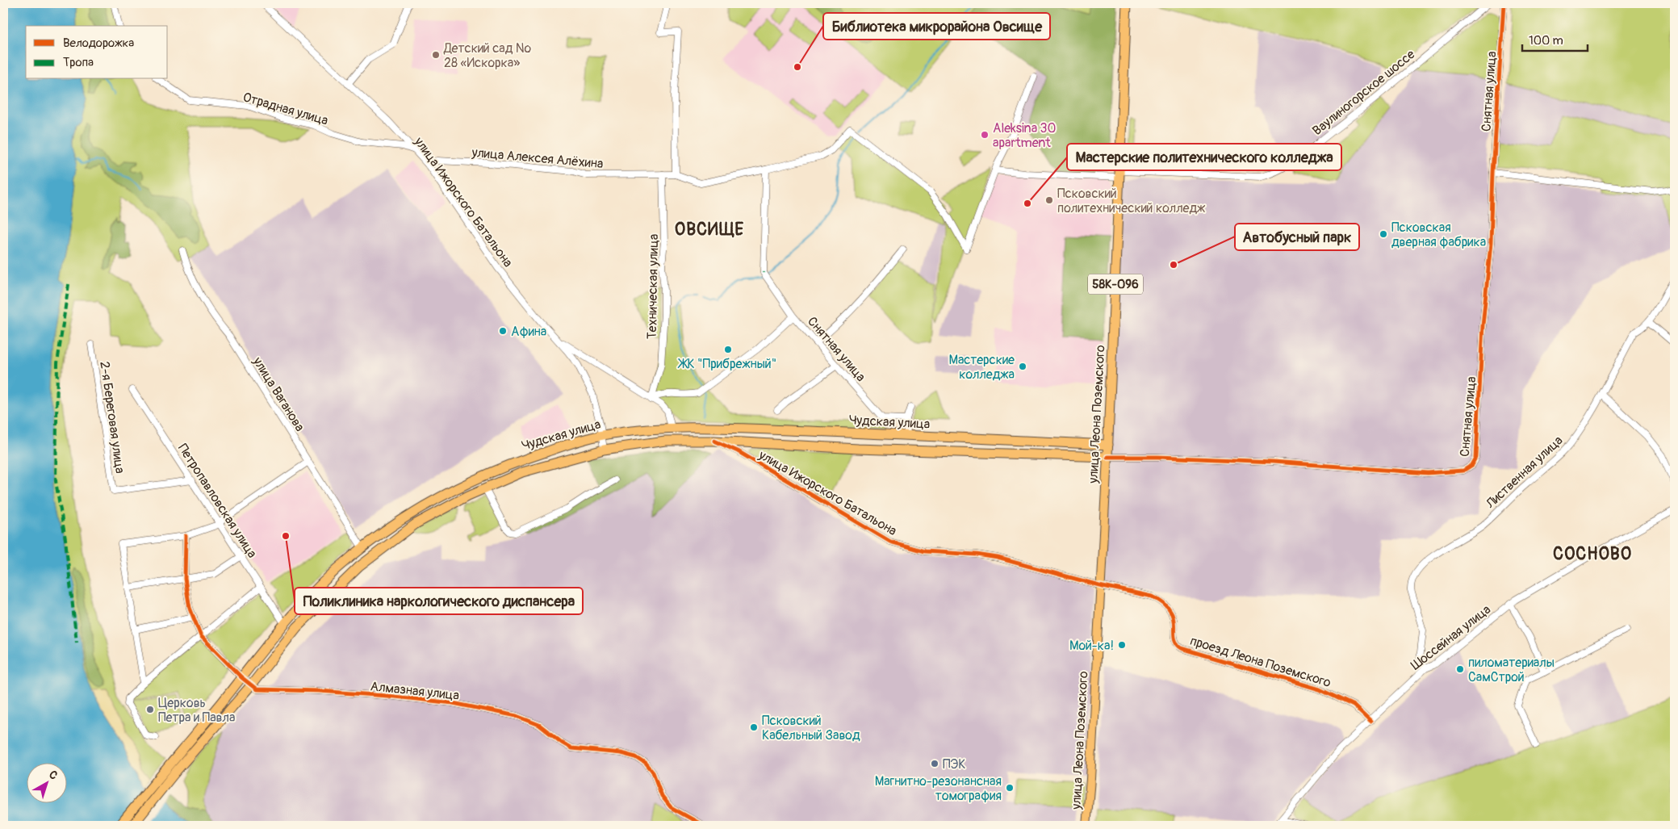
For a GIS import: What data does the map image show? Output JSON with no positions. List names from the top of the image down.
{
  "streets": {
    "highway": ["58К-096", "улица Леона Поземского", "Чудская улица"],
    "street": [
      "Снятная улица",
      "Ваулиногорское шоссе",
      "Отрадная улица",
      "улица Алексея Алёхина",
      "улица Ижорского Батальона",
      "Техническая улица",
      "улица Ваганова",
      "2-я Береговая улица",
      "Лиственная улица",
      "Петропавловская улица",
      "Шоссейная улица",
      "проезд Леона Поземского",
      "Алмазная улица"
    ]
  },
  "crossings": [
    ["Снятная улица", "улица Алексея Алёхина"],
    ["Снятная улица", "улица Леона Поземского"],
    ["Снятная улица", "Чудская улица"],
    ["Ваулиногорское шоссе", "улица Алексея Алёхина"],
    ["Ваулиногорское шоссе", "улица Леона Поземского"],
    ["Отрадная улица", "улица Ижорского Батальона"],
    ["улица Алексея Алёхина", "улица Ижорского Батальона"],
    ["улица Алексея Алёхина", "Техническая улица"],
    ["улица Ижорского Батальона", "Техническая улица"],
    ["улица Ижорского Батальона", "улица Леона Поземского"],
    ["улица Ижорского Батальона", "Чудская улица"],
    ["улица Ижорского Батальона", "проезд Леона Поземского"],
    ["улица Ваганова", "Чудская улица"],
    ["улица Леона Поземского", "Чудская улица"],
    ["улица Леона Поземского", "проезд Леона Поземского"],
    ["2-я Береговая улица", "Петропавловская улица"],
    ["Чудская улица", "Петропавловская улица"],
    ["Чудская улица", "Алмазная улица"],
    ["Лиственная улица", "Шоссейная улица"],
    ["Шоссейная улица", "проезд Леона Поземского"]
  ],
  "districts": ["ОВСИЩЕ", "СОСНОВО"],
  "places": [
    "Детский сад № 28 «Искорка»",
    "Библиотека микрорайона Овсище",
    "Aleksina 30 apartment",
    "Псковский политехнический колледж",
    "Мастерские политехнического колледжа",
    "Псковская дверная фабрика",
    "Автобусный парк",
    "Афина",
    "ЖК \"Прибрежный\"",
    "Мастерские колледжа",
    "Поликлиника наркологического диспансера",
    "Мой-ка!",
    "пиломатериалы СамСтрой",
    "Церковь Петра и Павла",
    "Псковский Кабельный Завод",
    "ПЭК",
    "Магнитно-резонансная томография"
  ],
  "legend": ["Велодорожка", "Тропа"],
  "scale_bar": "100 m",
  "north": "top right"
}
